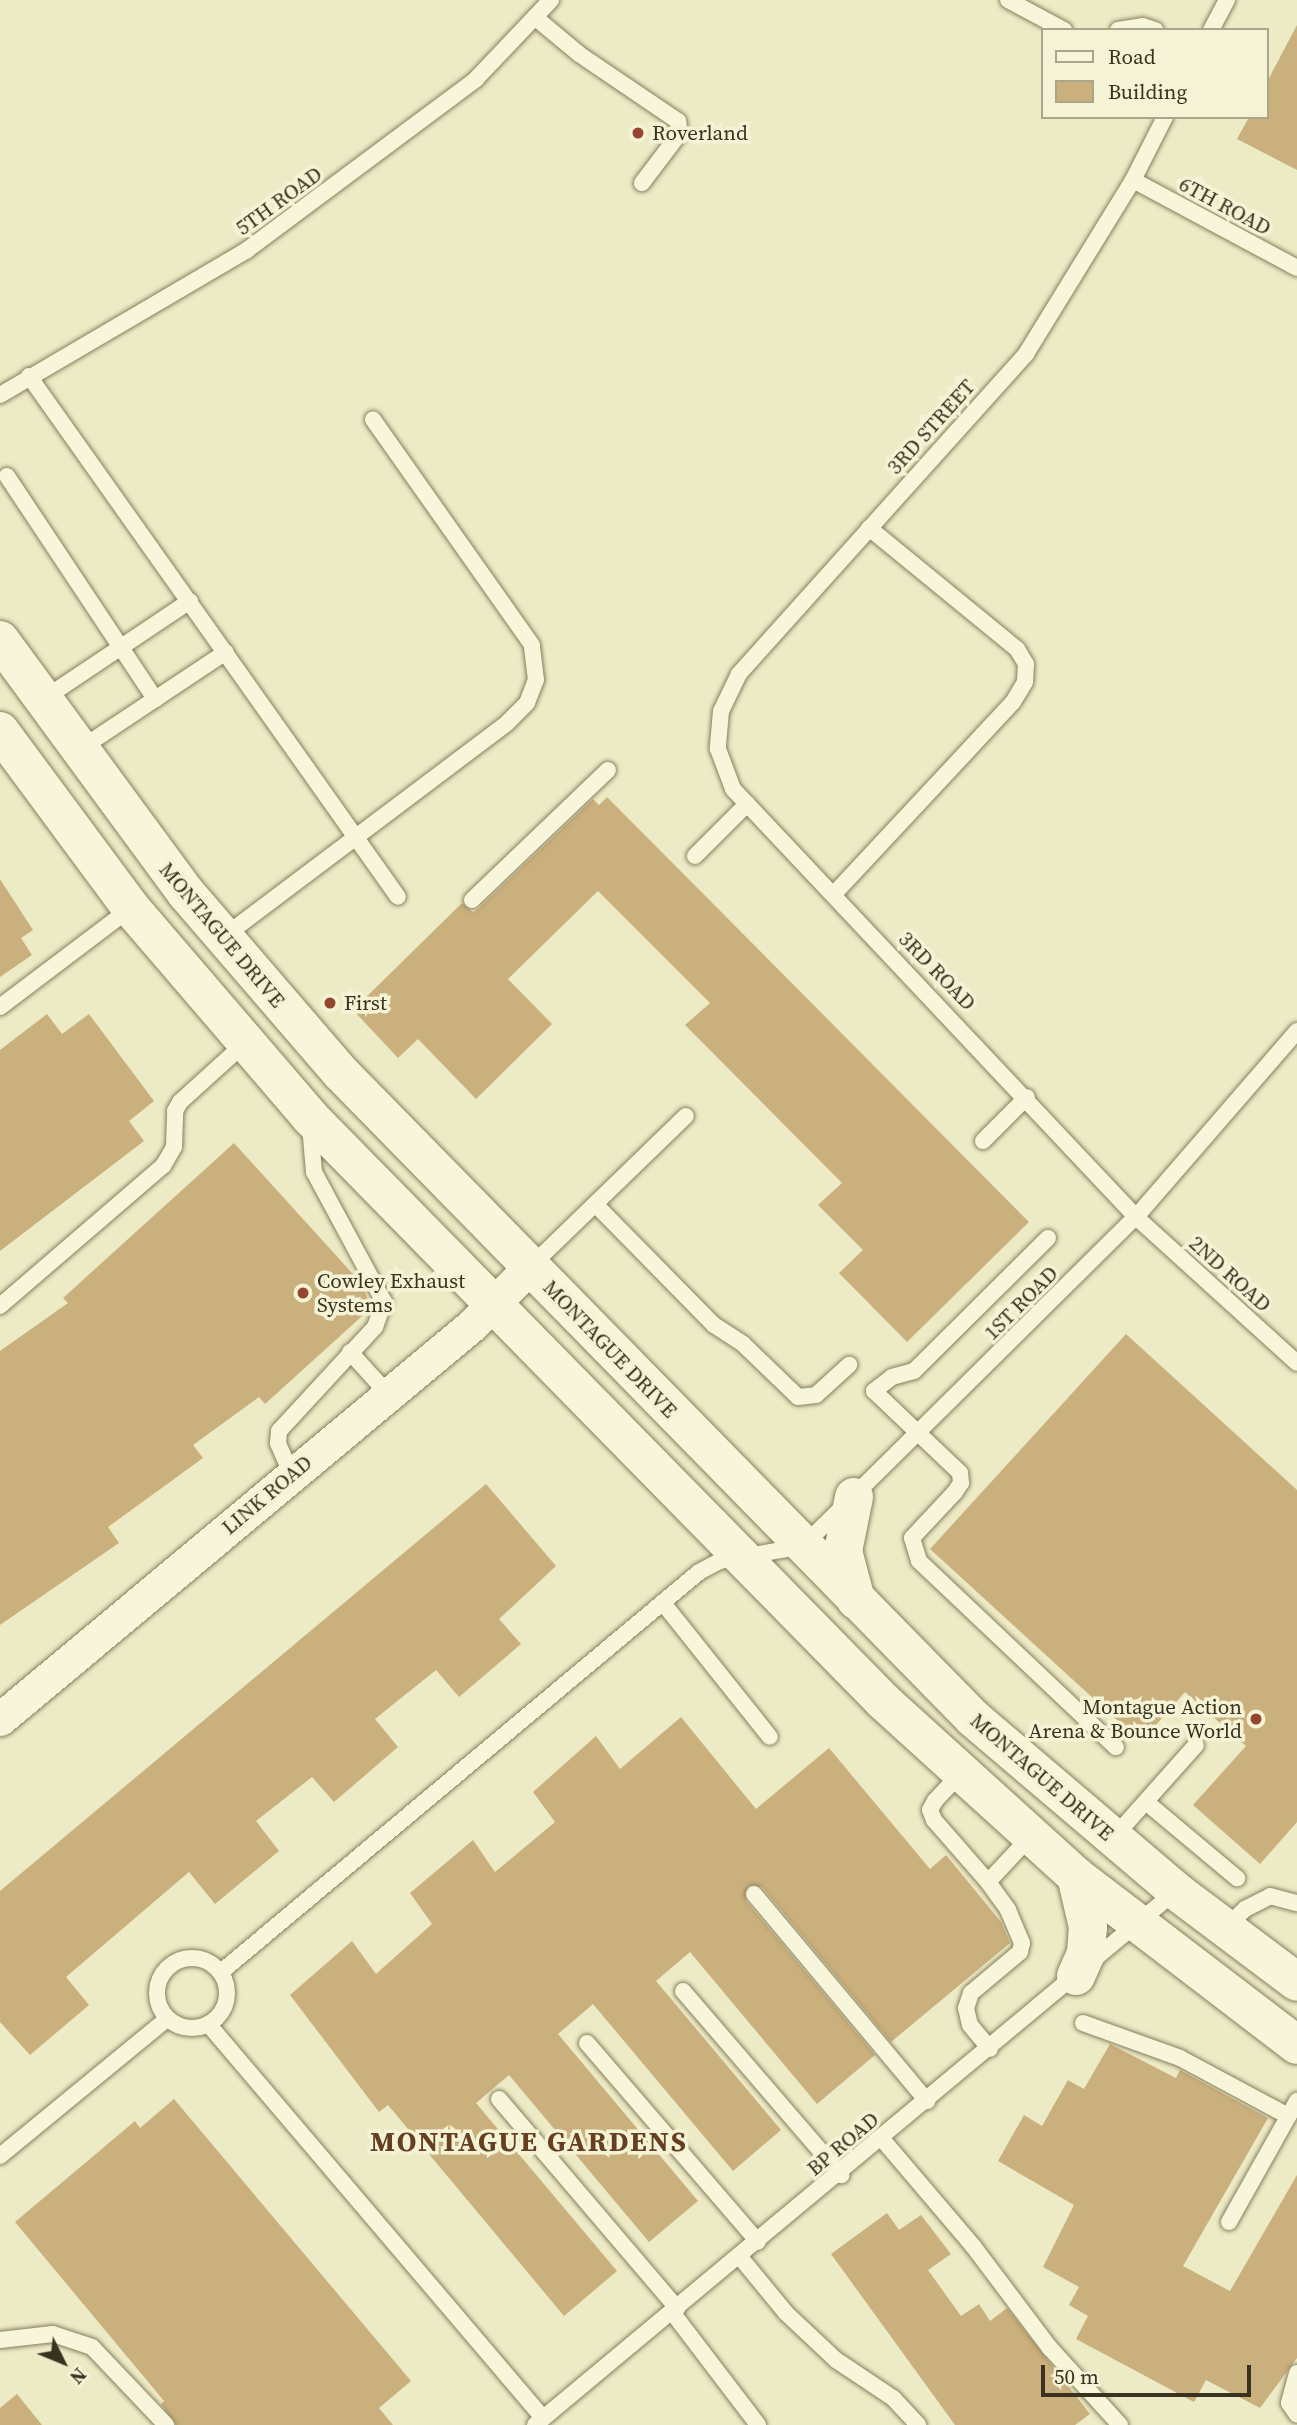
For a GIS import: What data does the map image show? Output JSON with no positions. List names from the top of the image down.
{
  "streets": {
    "main road": ["MONTAGUE DRIVE"],
    "street": ["LINK ROAD"],
    "lane": [
      "5TH ROAD",
      "6TH ROAD",
      "3RD STREET",
      "3RD ROAD",
      "2ND ROAD",
      "1ST ROAD",
      "BP ROAD"
    ]
  },
  "crossings": [
    ["6TH ROAD", "3RD STREET"],
    ["3RD STREET", "3RD ROAD"],
    ["MONTAGUE DRIVE", "1ST ROAD"],
    ["MONTAGUE DRIVE", "LINK ROAD"],
    ["MONTAGUE DRIVE", "BP ROAD"],
    ["3RD ROAD", "2ND ROAD"],
    ["3RD ROAD", "1ST ROAD"],
    ["2ND ROAD", "1ST ROAD"]
  ],
  "districts": ["MONTAGUE GARDENS"],
  "places": [
    "Roverland",
    "First",
    "Cowley Exhaust Systems",
    "Montague Action Arena & Bounce World"
  ],
  "legend": ["Road", "Building"],
  "scale_bar": "50 m",
  "north": "bottom right"
}
